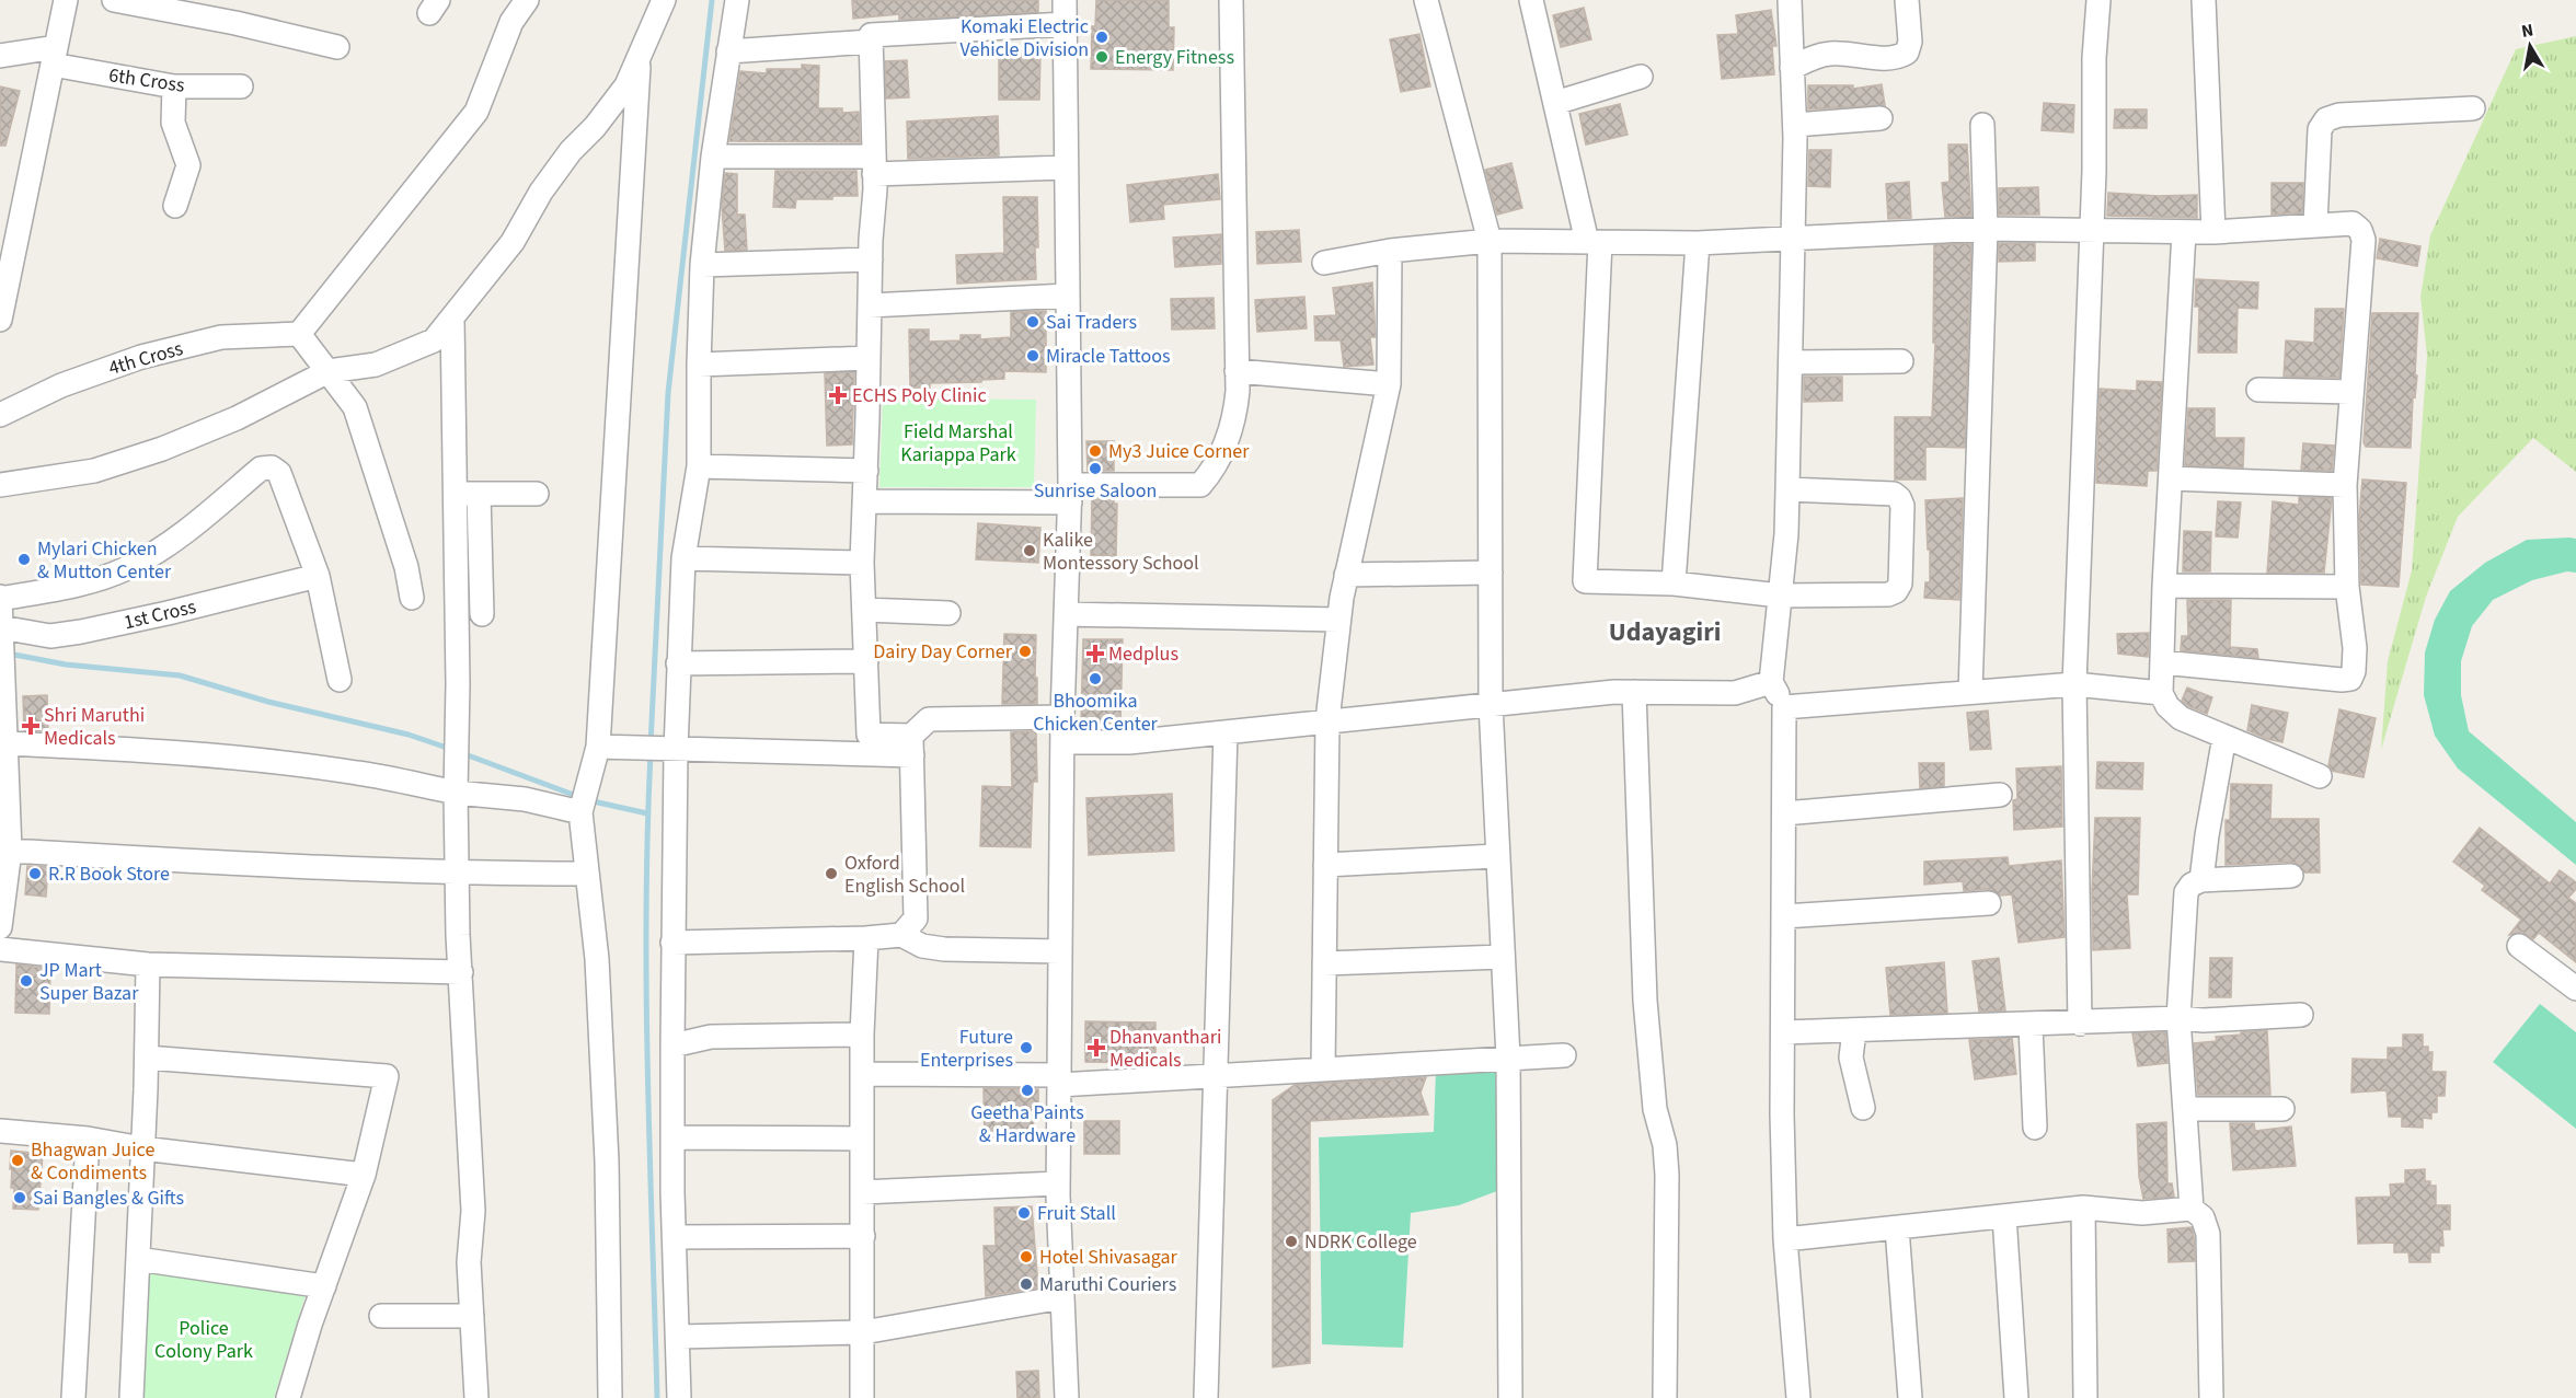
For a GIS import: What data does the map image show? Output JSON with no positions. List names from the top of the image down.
{
  "streets": {
    "street": ["6th Cross", "4th Cross", "1st Cross"]
  },
  "districts": ["Udayagiri"],
  "parks": ["Field Marshal Kariappa Park", "Police Colony Park"],
  "places": {
    "other": [
      "Komaki Electric Vehicle Division",
      "Energy Fitness",
      "Sai Traders",
      "Miracle Tattoos",
      "My3 Juice Corner",
      "Sunrise Saloon",
      "Kalike Montessory School",
      "Mylari Chicken & Mutton Center",
      "Dairy Day Corner",
      "Bhoomika Chicken Center",
      "R.R Book Store",
      "Oxford English School",
      "JP Mart Super Bazar",
      "Future Enterprises",
      "Geetha Paints & Hardware",
      "Bhagwan Juice & Condiments",
      "Sai Bangles & Gifts",
      "Fruit Stall",
      "NDRK College",
      "Hotel Shivasagar",
      "Maruthi Couriers"
    ],
    "health": [
      "ECHS Poly Clinic",
      "Medplus",
      "Shri Maruthi Medicals",
      "Dhanvanthari Medicals"
    ]
  },
  "north": "top"
}
